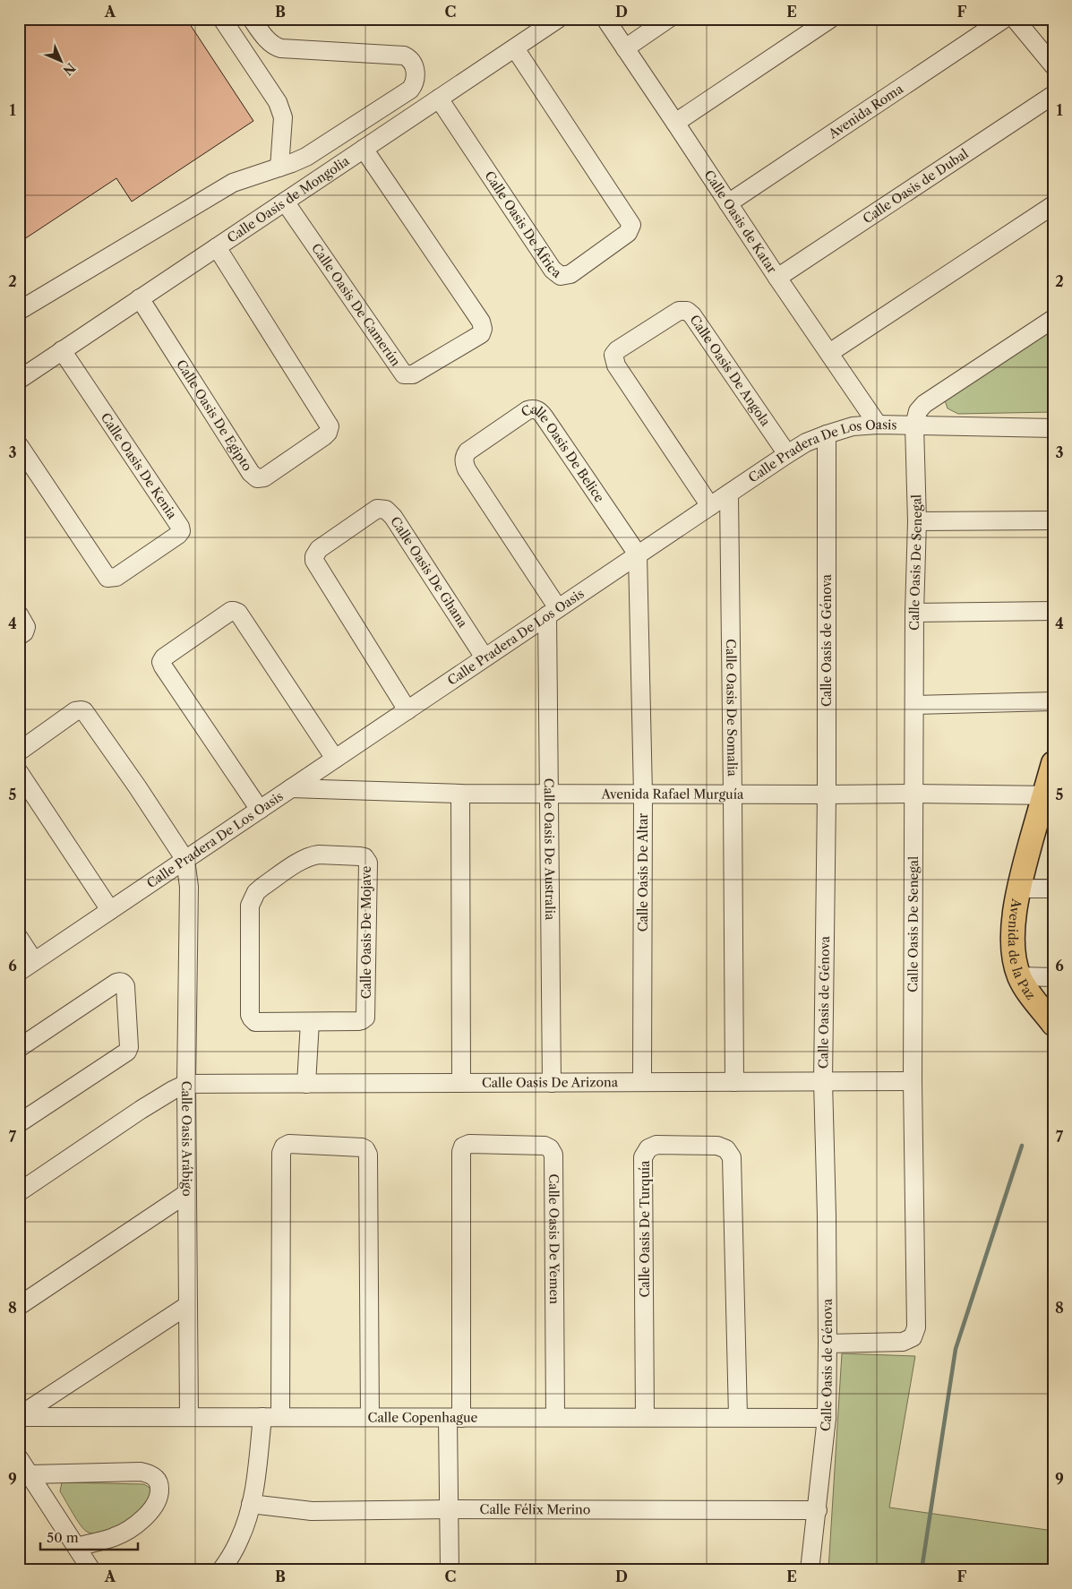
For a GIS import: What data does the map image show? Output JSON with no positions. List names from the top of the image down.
{
  "streets": {
    "main road": ["Avenida de la Paz"],
    "street": [
      "Avenida Roma",
      "Calle Oasis de Dubal",
      "Calle Oasis de Mongolia",
      "Calle Oasis De África",
      "Calle Oasis de Katar",
      "Calle Oasis De Camerún",
      "Calle Oasis De Angola",
      "Calle Oasis De Egipto",
      "Calle Pradera De Los Oasis",
      "Calle Oasis De Belice",
      "Calle Oasis De Kenia",
      "Calle Oasis De Senegal",
      "Calle Oasis De Ghana",
      "Calle Oasis de Génova",
      "Calle Oasis De Somalia",
      "Avenida Rafael Murguía",
      "Calle Oasis De Australia",
      "Calle Oasis De Altar",
      "Calle Oasis De Mojave",
      "Calle Oasis De Arizona",
      "Calle Oasis Arábigo",
      "Calle Oasis De Turquía",
      "Calle Oasis De Yemen",
      "Calle Copenhague",
      "Calle Félix Merino"
    ]
  },
  "crossings": [
    ["Avenida Roma", "Calle Oasis de Katar"],
    ["Calle Oasis de Dubal", "Calle Oasis de Katar"],
    ["Calle Oasis de Mongolia", "Calle Oasis De África"],
    ["Calle Oasis de Mongolia", "Calle Oasis De Camerún"],
    ["Calle Oasis de Mongolia", "Calle Oasis De Egipto"],
    ["Calle Oasis de Mongolia", "Calle Oasis De Kenia"],
    ["Calle Oasis de Katar", "Calle Pradera De Los Oasis"],
    ["Calle Oasis De Angola", "Calle Pradera De Los Oasis"],
    ["Calle Pradera De Los Oasis", "Calle Oasis De Belice"],
    ["Calle Pradera De Los Oasis", "Calle Oasis De Senegal"],
    ["Calle Pradera De Los Oasis", "Calle Oasis De Ghana"],
    ["Calle Pradera De Los Oasis", "Calle Oasis de Génova"],
    ["Calle Pradera De Los Oasis", "Calle Oasis De Somalia"],
    ["Calle Pradera De Los Oasis", "Avenida Rafael Murguía"],
    ["Calle Pradera De Los Oasis", "Calle Oasis De Australia"],
    ["Calle Pradera De Los Oasis", "Calle Oasis De Altar"],
    ["Calle Pradera De Los Oasis", "Calle Oasis Arábigo"],
    ["Calle Oasis De Belice", "Calle Oasis De Australia"],
    ["Calle Oasis De Belice", "Calle Oasis De Altar"],
    ["Calle Oasis De Senegal", "Calle Oasis de Génova"],
    ["Calle Oasis De Senegal", "Avenida Rafael Murguía"],
    ["Calle Oasis De Senegal", "Calle Oasis De Arizona"],
    ["Calle Oasis de Génova", "Avenida Rafael Murguía"],
    ["Calle Oasis de Génova", "Calle Oasis De Arizona"],
    ["Calle Oasis de Génova", "Calle Copenhague"],
    ["Calle Oasis de Génova", "Calle Félix Merino"],
    ["Calle Oasis De Somalia", "Avenida Rafael Murguía"],
    ["Calle Oasis De Somalia", "Calle Oasis De Arizona"],
    ["Avenida Rafael Murguía", "Calle Oasis De Australia"],
    ["Avenida Rafael Murguía", "Calle Oasis De Altar"],
    ["Avenida Rafael Murguía", "Avenida de la Paz"],
    ["Calle Oasis De Australia", "Calle Oasis De Arizona"],
    ["Calle Oasis De Altar", "Calle Oasis De Arizona"],
    ["Calle Oasis De Arizona", "Calle Oasis Arábigo"],
    ["Calle Oasis Arábigo", "Calle Copenhague"],
    ["Calle Oasis De Turquía", "Calle Copenhague"],
    ["Calle Oasis De Yemen", "Calle Copenhague"]
  ],
  "scale_bar": "50 m",
  "north": "bottom right",
  "grid": {
    "columns": [
      "A",
      "B",
      "C",
      "D",
      "E",
      "F"
    ],
    "rows": [
      "1",
      "2",
      "3",
      "4",
      "5",
      "6",
      "7",
      "8",
      "9"
    ]
  }
}
